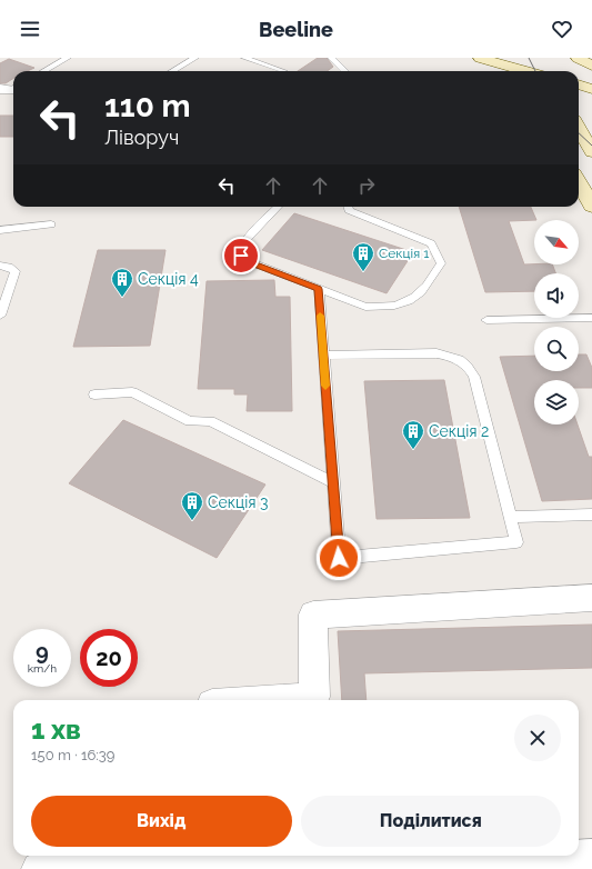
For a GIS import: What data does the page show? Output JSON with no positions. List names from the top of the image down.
{
  "places": {
    "building": [
      "Секція 1",
      "Секція 4",
      "Секція 2",
      "Секція 3"
    ]
  },
  "north": "bottom right",
  "page": {
    "header": "Beeline",
    "turn": ["110 m", "Ліворуч"],
    "speed": "9 km/h",
    "limit": "20",
    "heading": ["1 хв", "150 m · 16:39"],
    "buttons": ["Вихід", "Поділитися"]
  }
}
